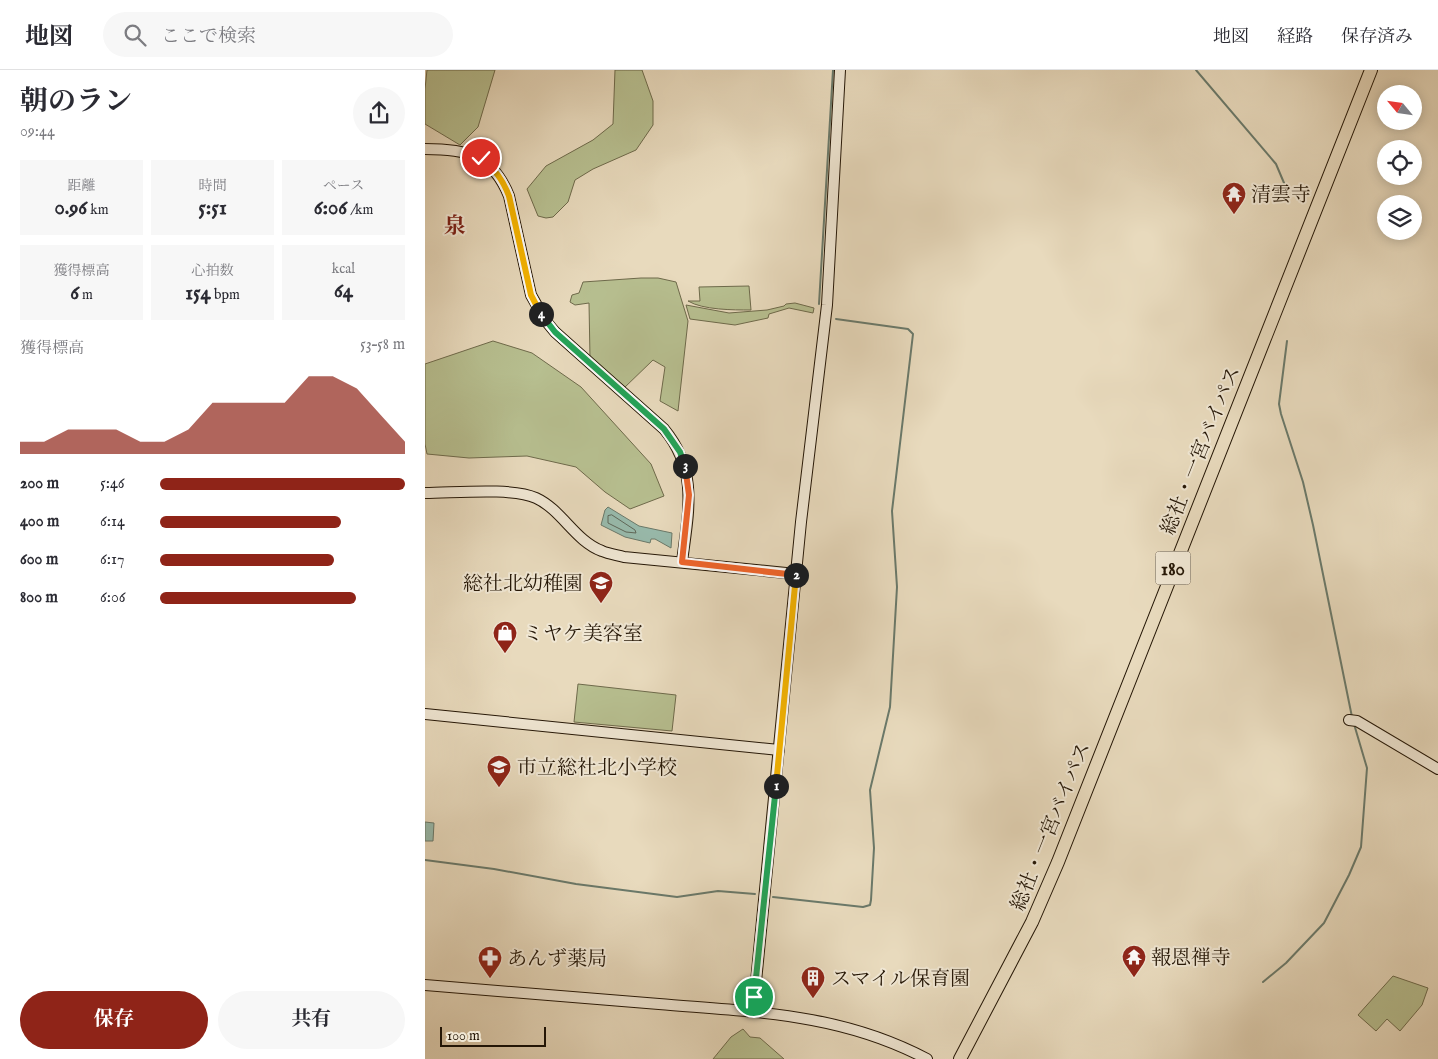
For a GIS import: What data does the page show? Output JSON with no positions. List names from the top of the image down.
{
  "streets": {
    "highway": ["総社・一宮バイパス", "180"]
  },
  "districts": ["泉"],
  "places": {
    "temple": ["清雲寺", "報恩禅寺"],
    "school or university": ["総社北幼稚園", "市立総社北小学校"],
    "shop": ["ミヤケ美容室"],
    "pharmacy": ["あんず薬局"],
    "building": ["スマイル保育園"]
  },
  "scale_bar": "100 m",
  "north": "top left",
  "page": {
    "header": "地図",
    "search": "ここで検索",
    "nav": ["地図", "経路", "保存済み"],
    "heading": ["朝のラン", "09:44"],
    "stats": [
      ["距離", "0.96 km"],
      ["時間", "5:51"],
      ["ペース", "6:06 /km"],
      ["獲得標高", "6 m"],
      ["心拍数", "154 bpm"],
      ["kcal", "64"]
    ],
    "pins": [
      "4",
      "3",
      "2",
      "1"
    ],
    "chart": ["獲得標高", "53–58 m"],
    "list": [
      {
        "name": "200 m",
        "note": "5:46"
      },
      {
        "name": "400 m",
        "note": "6:14"
      },
      {
        "name": "600 m",
        "note": "6:17"
      },
      {
        "name": "800 m",
        "note": "6:06"
      }
    ],
    "buttons": ["保存", "共有"],
    "scale": "100 m"
  }
}
